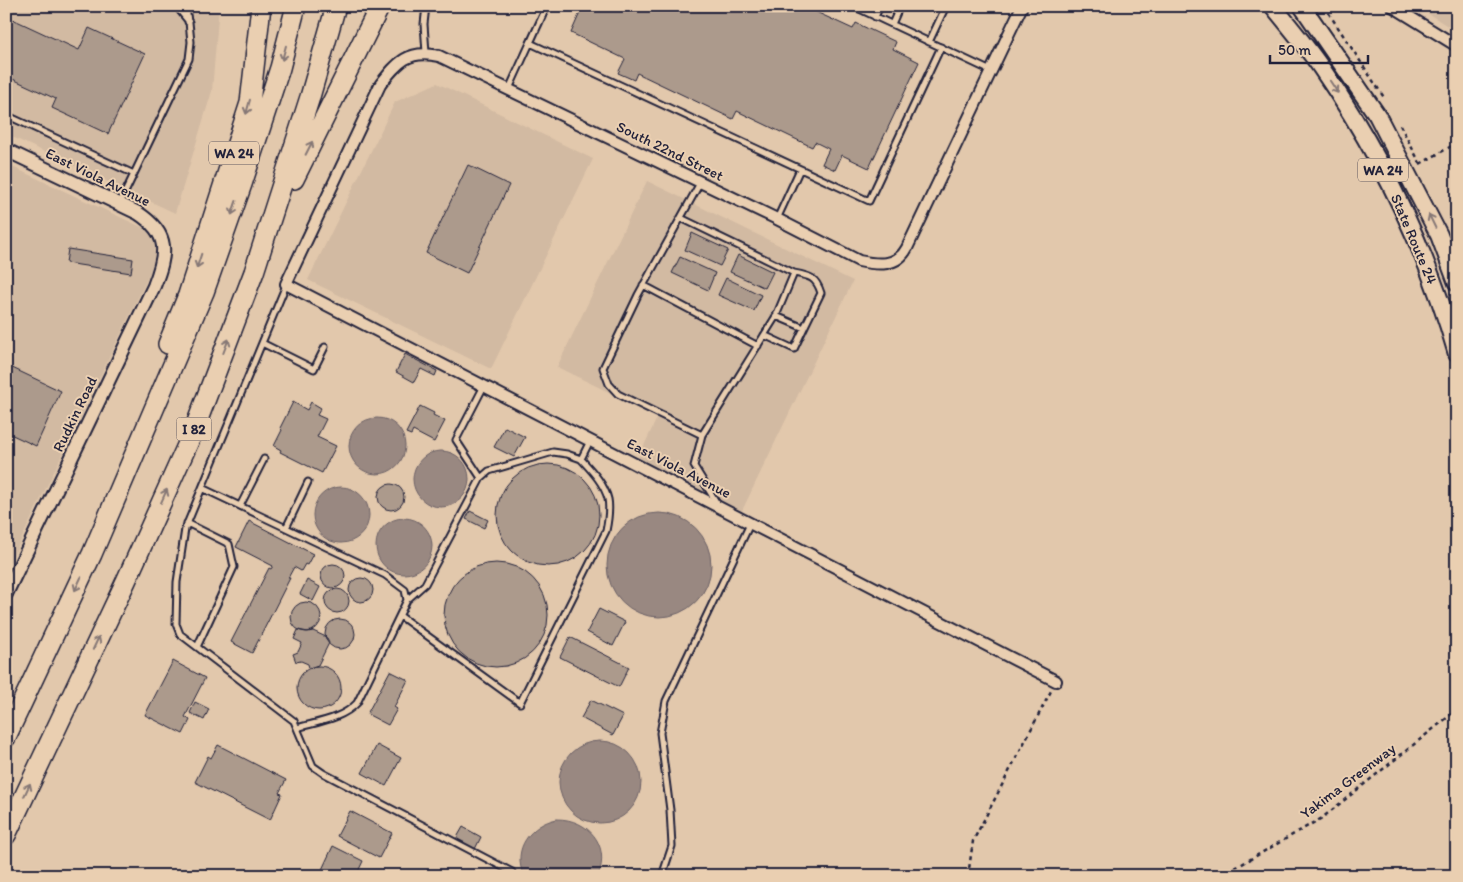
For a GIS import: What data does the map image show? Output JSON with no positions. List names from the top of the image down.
{
  "streets": {
    "highway": ["WA 24", "I 82"],
    "main road": ["State Route 24"],
    "street": ["South 22nd Street", "East Viola Avenue", "Rudkin Road"],
    "path": ["Yakima Greenway"]
  },
  "crossings": [
    ["East Viola Avenue", "Rudkin Road"]
  ],
  "scale_bar": "50 m"
}
